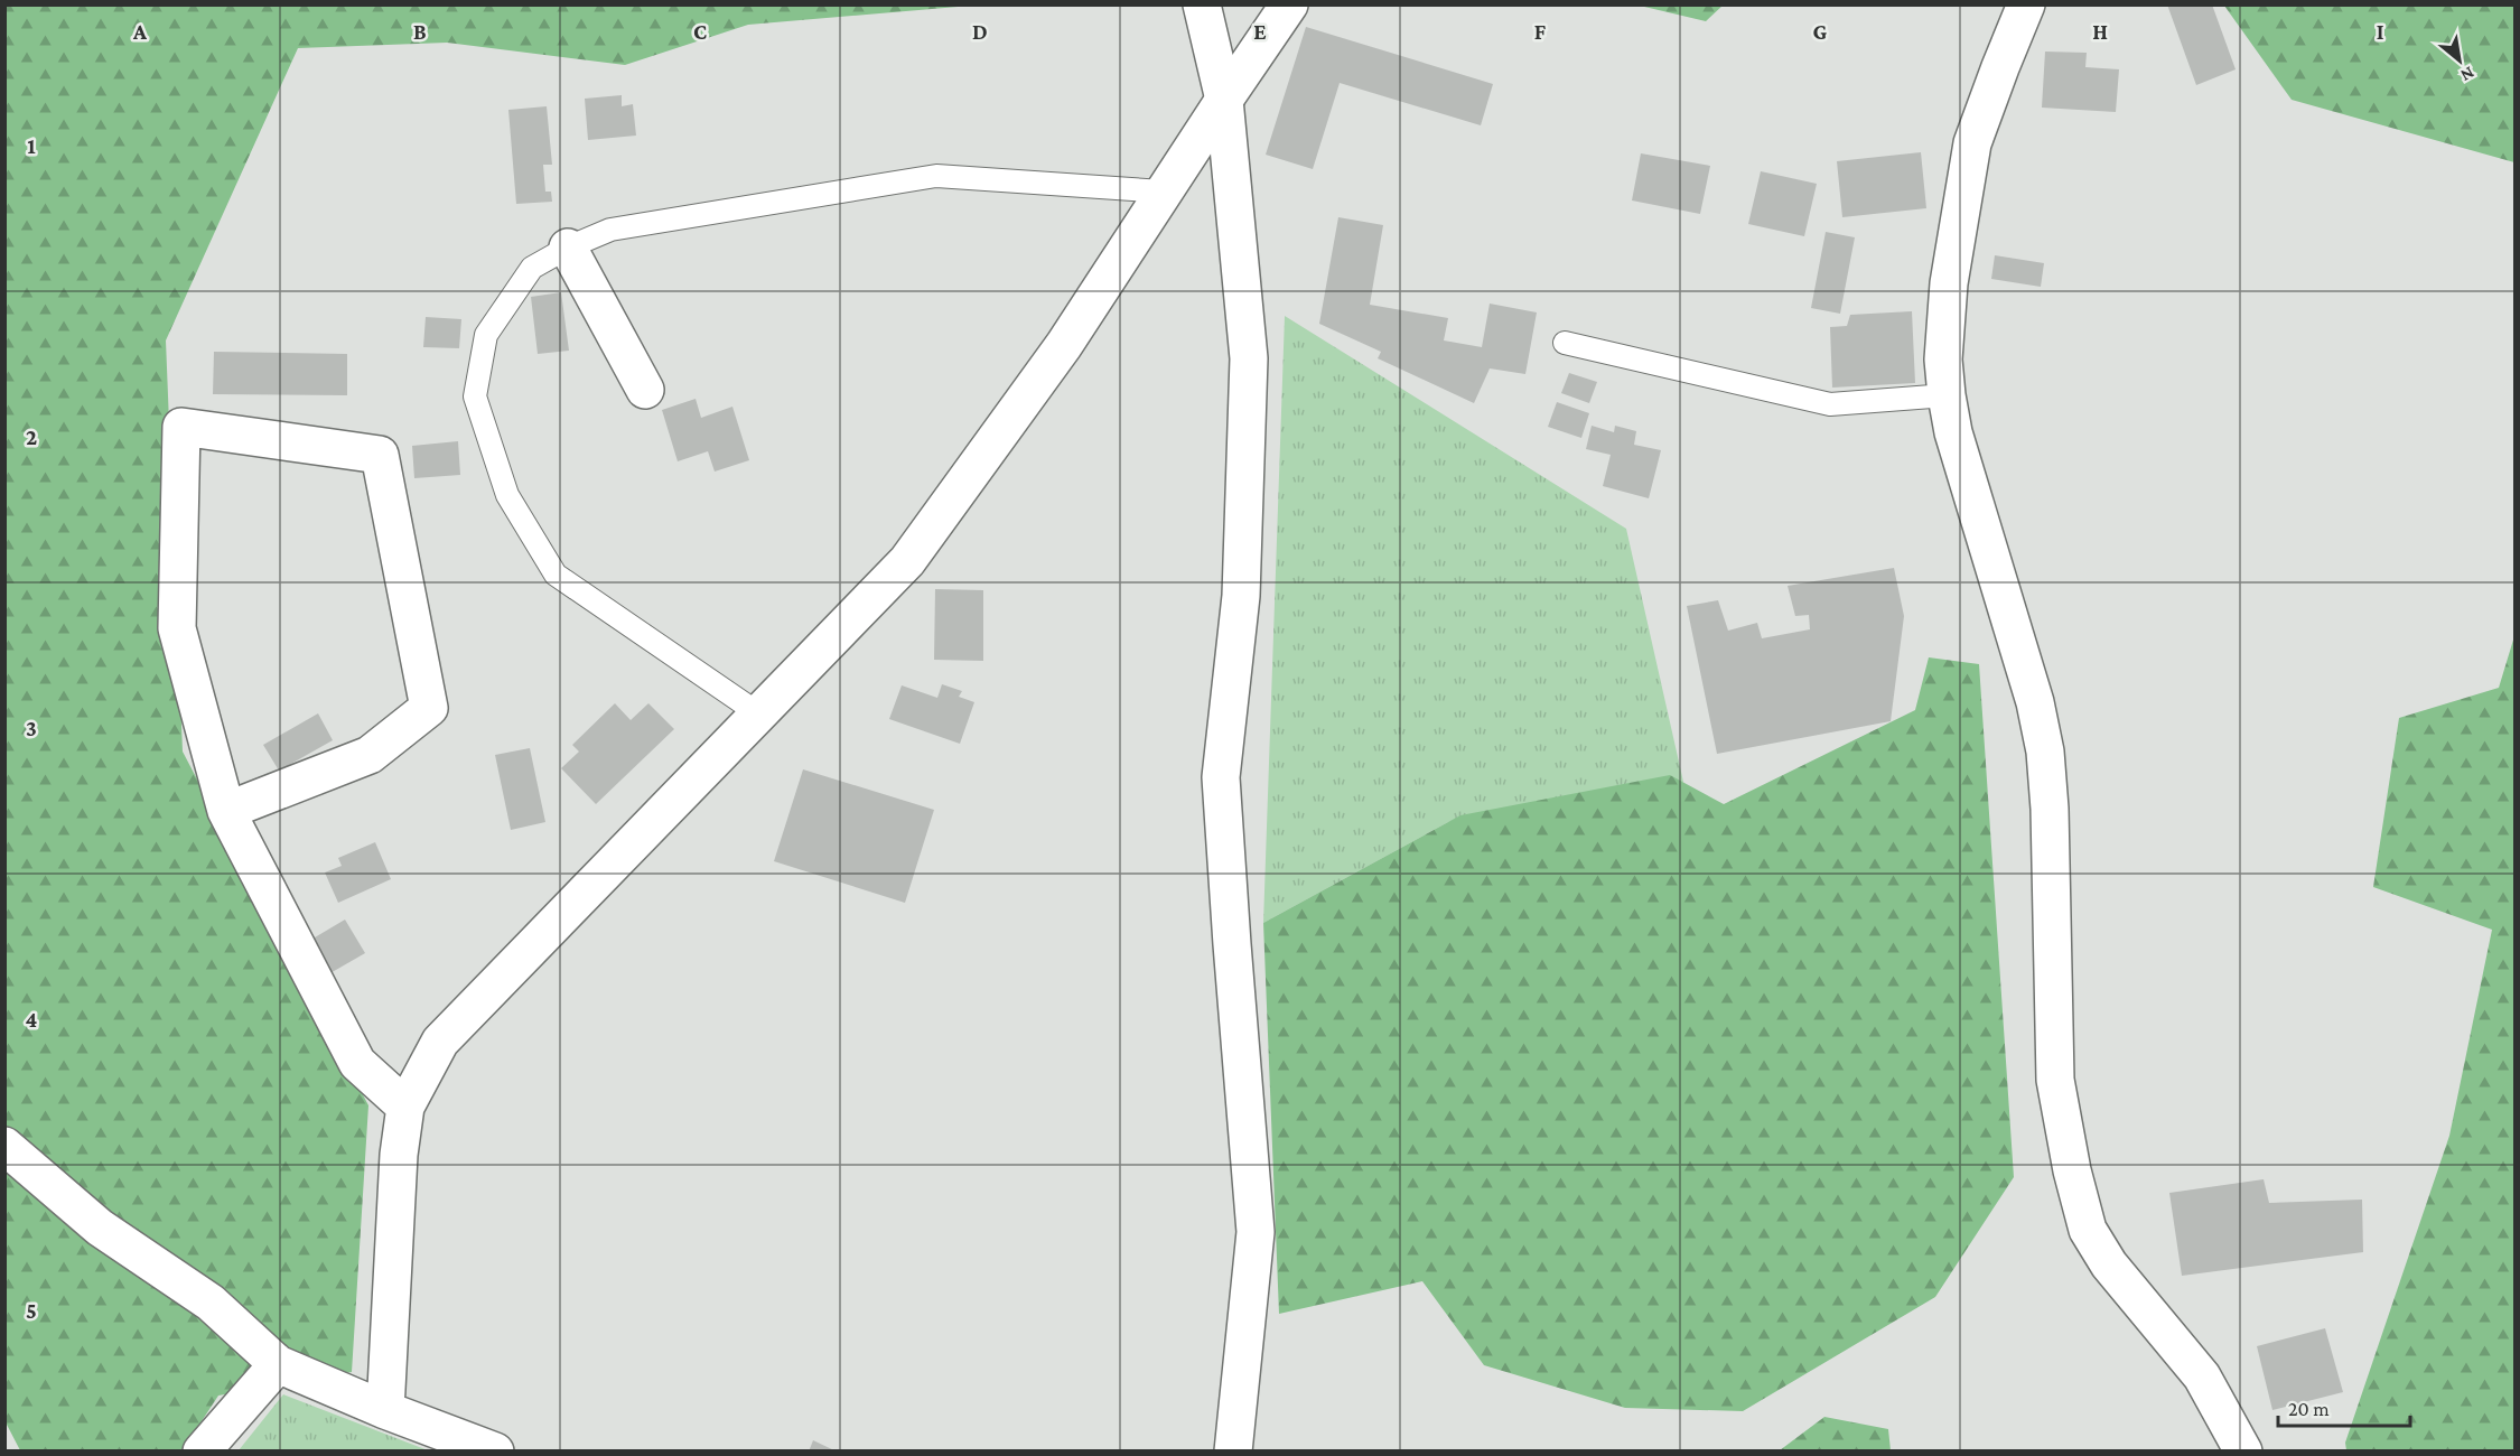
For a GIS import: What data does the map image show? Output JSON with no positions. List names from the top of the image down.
{
  "scale_bar": "20 m",
  "north": "bottom right",
  "grid": {
    "columns": [
      "A",
      "B",
      "C",
      "D",
      "E",
      "F",
      "G",
      "H",
      "I"
    ],
    "rows": [
      "1",
      "2",
      "3",
      "4",
      "5"
    ]
  }
}
